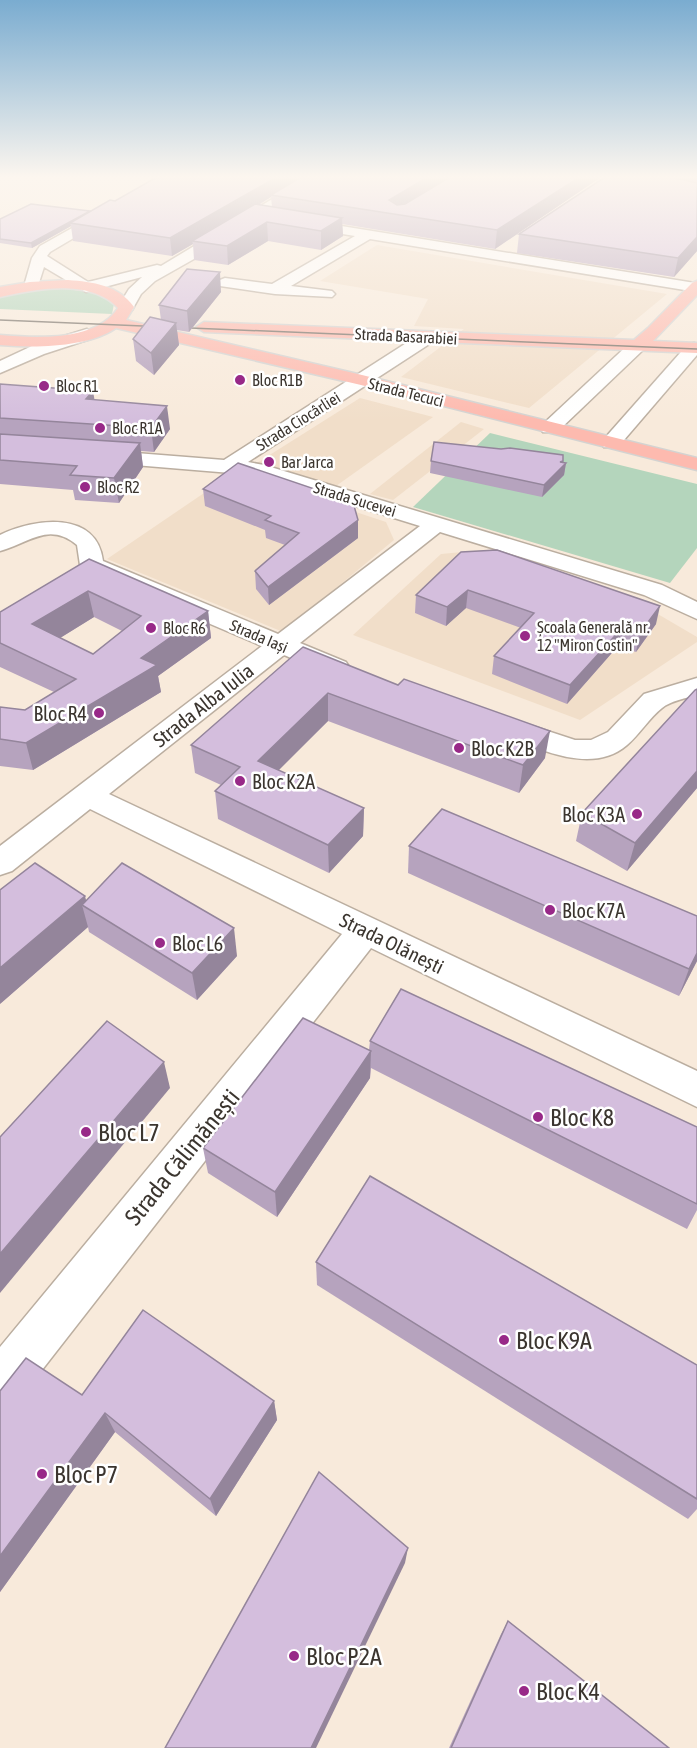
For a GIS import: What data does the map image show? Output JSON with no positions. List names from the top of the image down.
{
  "streets": {
    "main road": ["Strada Basarabiei", "Strada Tecuci"],
    "street": [
      "Strada Ciocârliei",
      "Strada Sucevei",
      "Strada Iași",
      "Strada Alba Iulia",
      "Strada Olănești",
      "Strada Călimănești"
    ]
  },
  "crossings": [
    ["Strada Basarabiei", "Strada Tecuci"],
    ["Strada Basarabiei", "Strada Ciocârliei"],
    ["Strada Tecuci", "Strada Ciocârliei"],
    ["Strada Ciocârliei", "Strada Sucevei"],
    ["Strada Sucevei", "Strada Alba Iulia"],
    ["Strada Iași", "Strada Alba Iulia"],
    ["Strada Alba Iulia", "Strada Olănești"],
    ["Strada Olănești", "Strada Călimănești"]
  ],
  "places": [
    "Bloc R1B",
    "Bloc R1",
    "Bloc R1A",
    "Bar Jarca",
    "Bloc R2",
    "Bloc R6",
    "Școala Generală nr. 12 \"Miron Costin\"",
    "Bloc R4",
    "Bloc K2B",
    "Bloc K2A",
    "Bloc K3A",
    "Bloc K7A",
    "Bloc L6",
    "Bloc K8",
    "Bloc L7",
    "Bloc K9A",
    "Bloc P7",
    "Bloc P2A",
    "Bloc K4"
  ]
}
